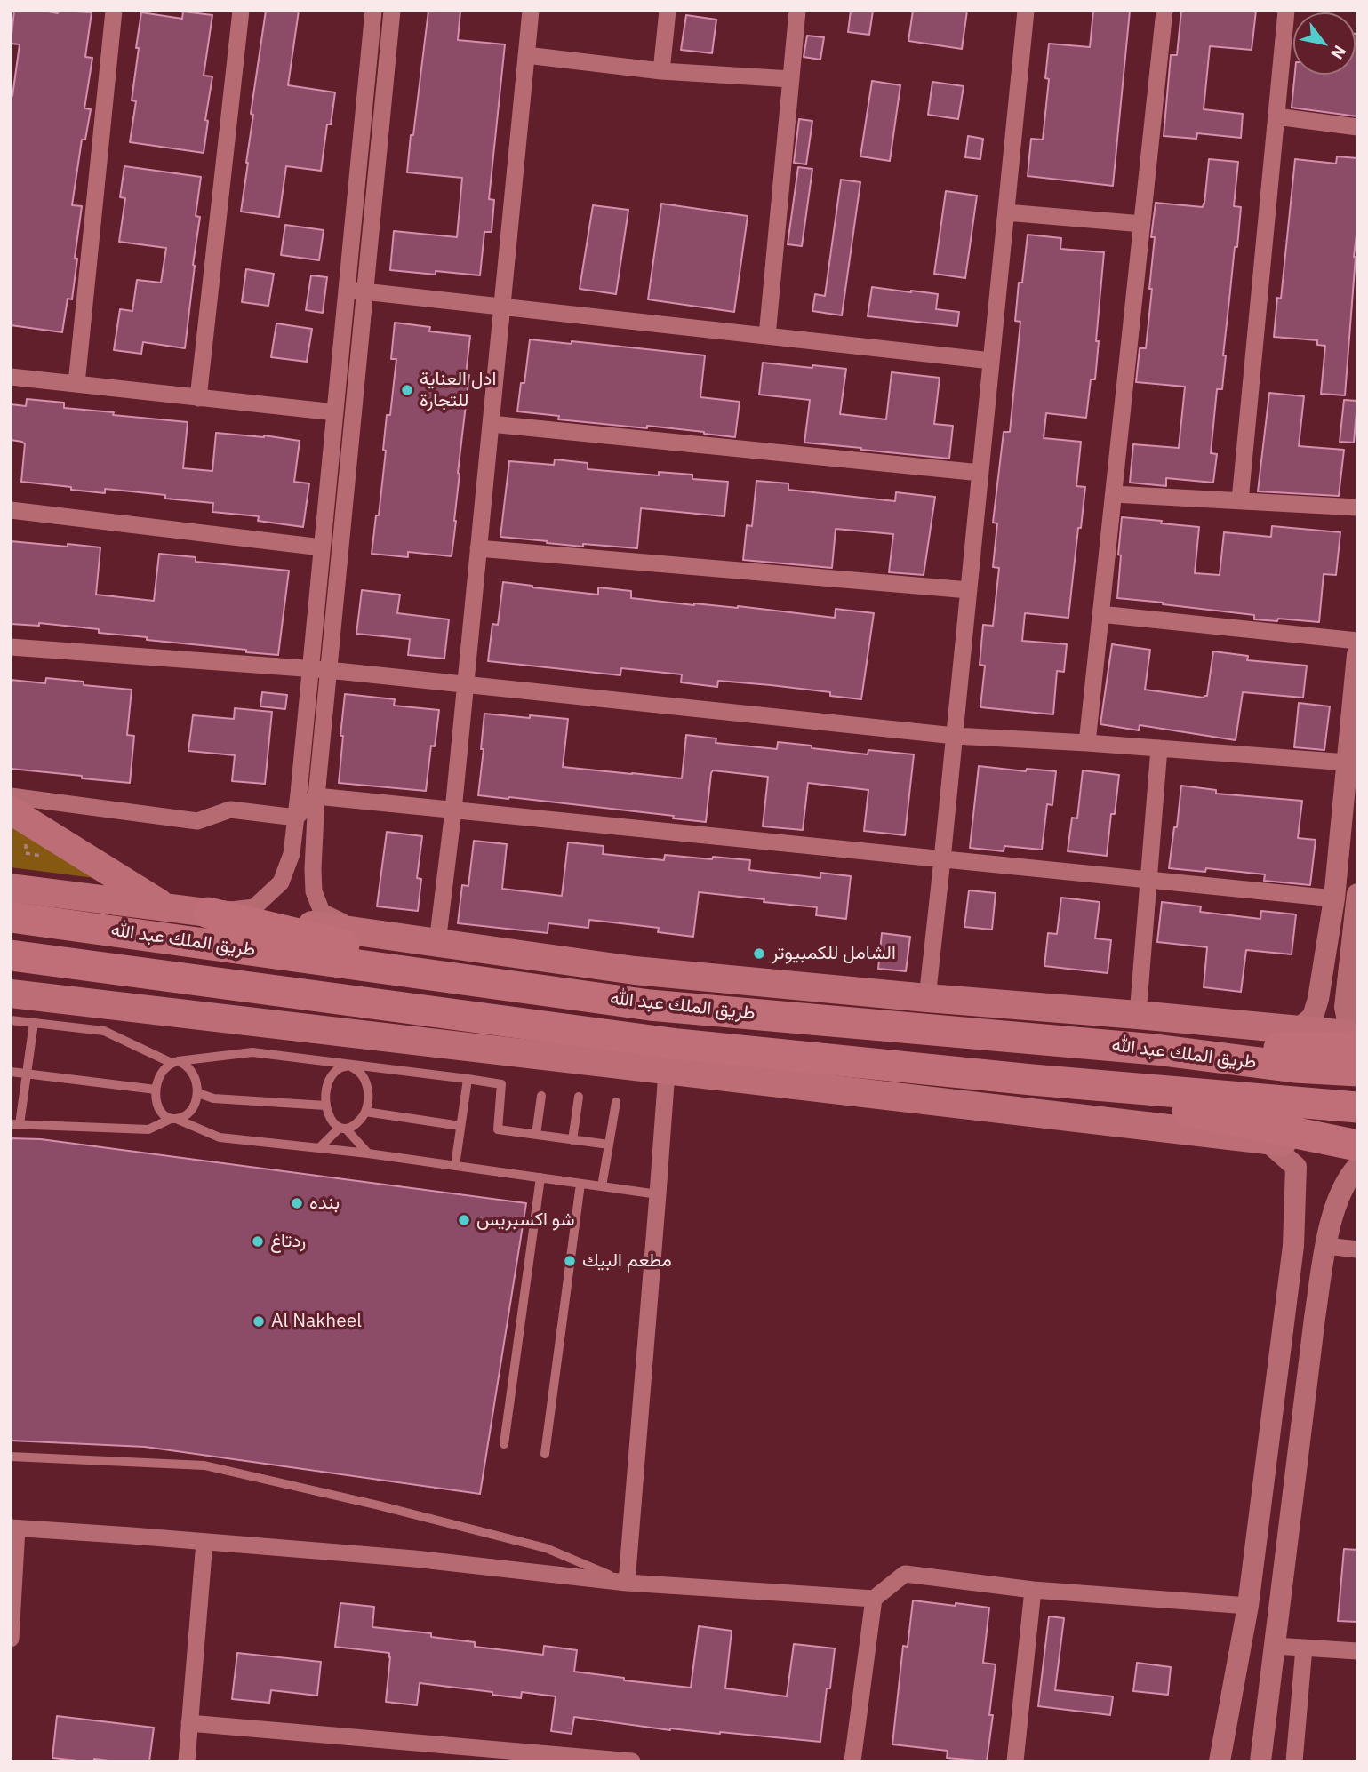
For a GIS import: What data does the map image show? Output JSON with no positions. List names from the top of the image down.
{
  "streets": {
    "highway": ["طريق الملك عبد الله"]
  },
  "places": [
    "ادل العناية للتجارة",
    "الشامل للكمبيوتر",
    "بنده",
    "شو اكسبريس",
    "ردتاغ",
    "مطعم البيك",
    "Al Nakheel"
  ],
  "north": "bottom right"
}
